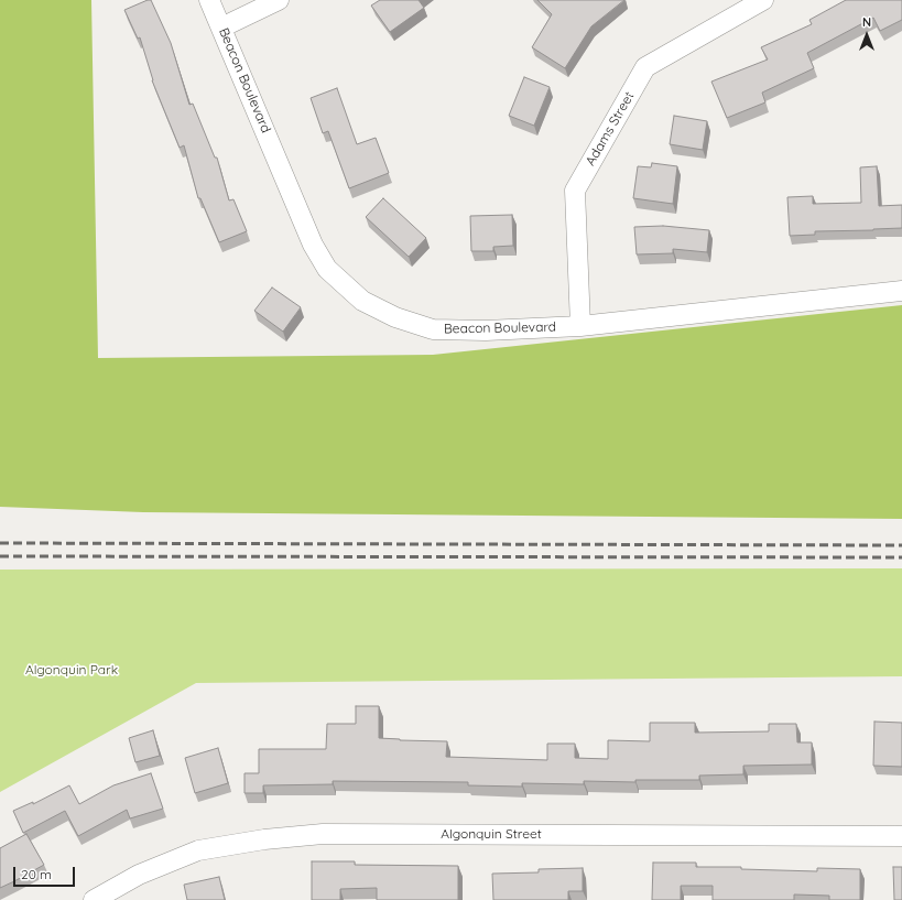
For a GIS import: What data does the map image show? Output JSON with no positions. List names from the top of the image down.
{
  "streets": {
    "street": ["Beacon Boulevard", "Adams Street", "Algonquin Street"]
  },
  "crossings": [
    ["Beacon Boulevard", "Adams Street"]
  ],
  "parks": ["Algonquin Park"],
  "scale_bar": "20 m",
  "north": "top"
}
